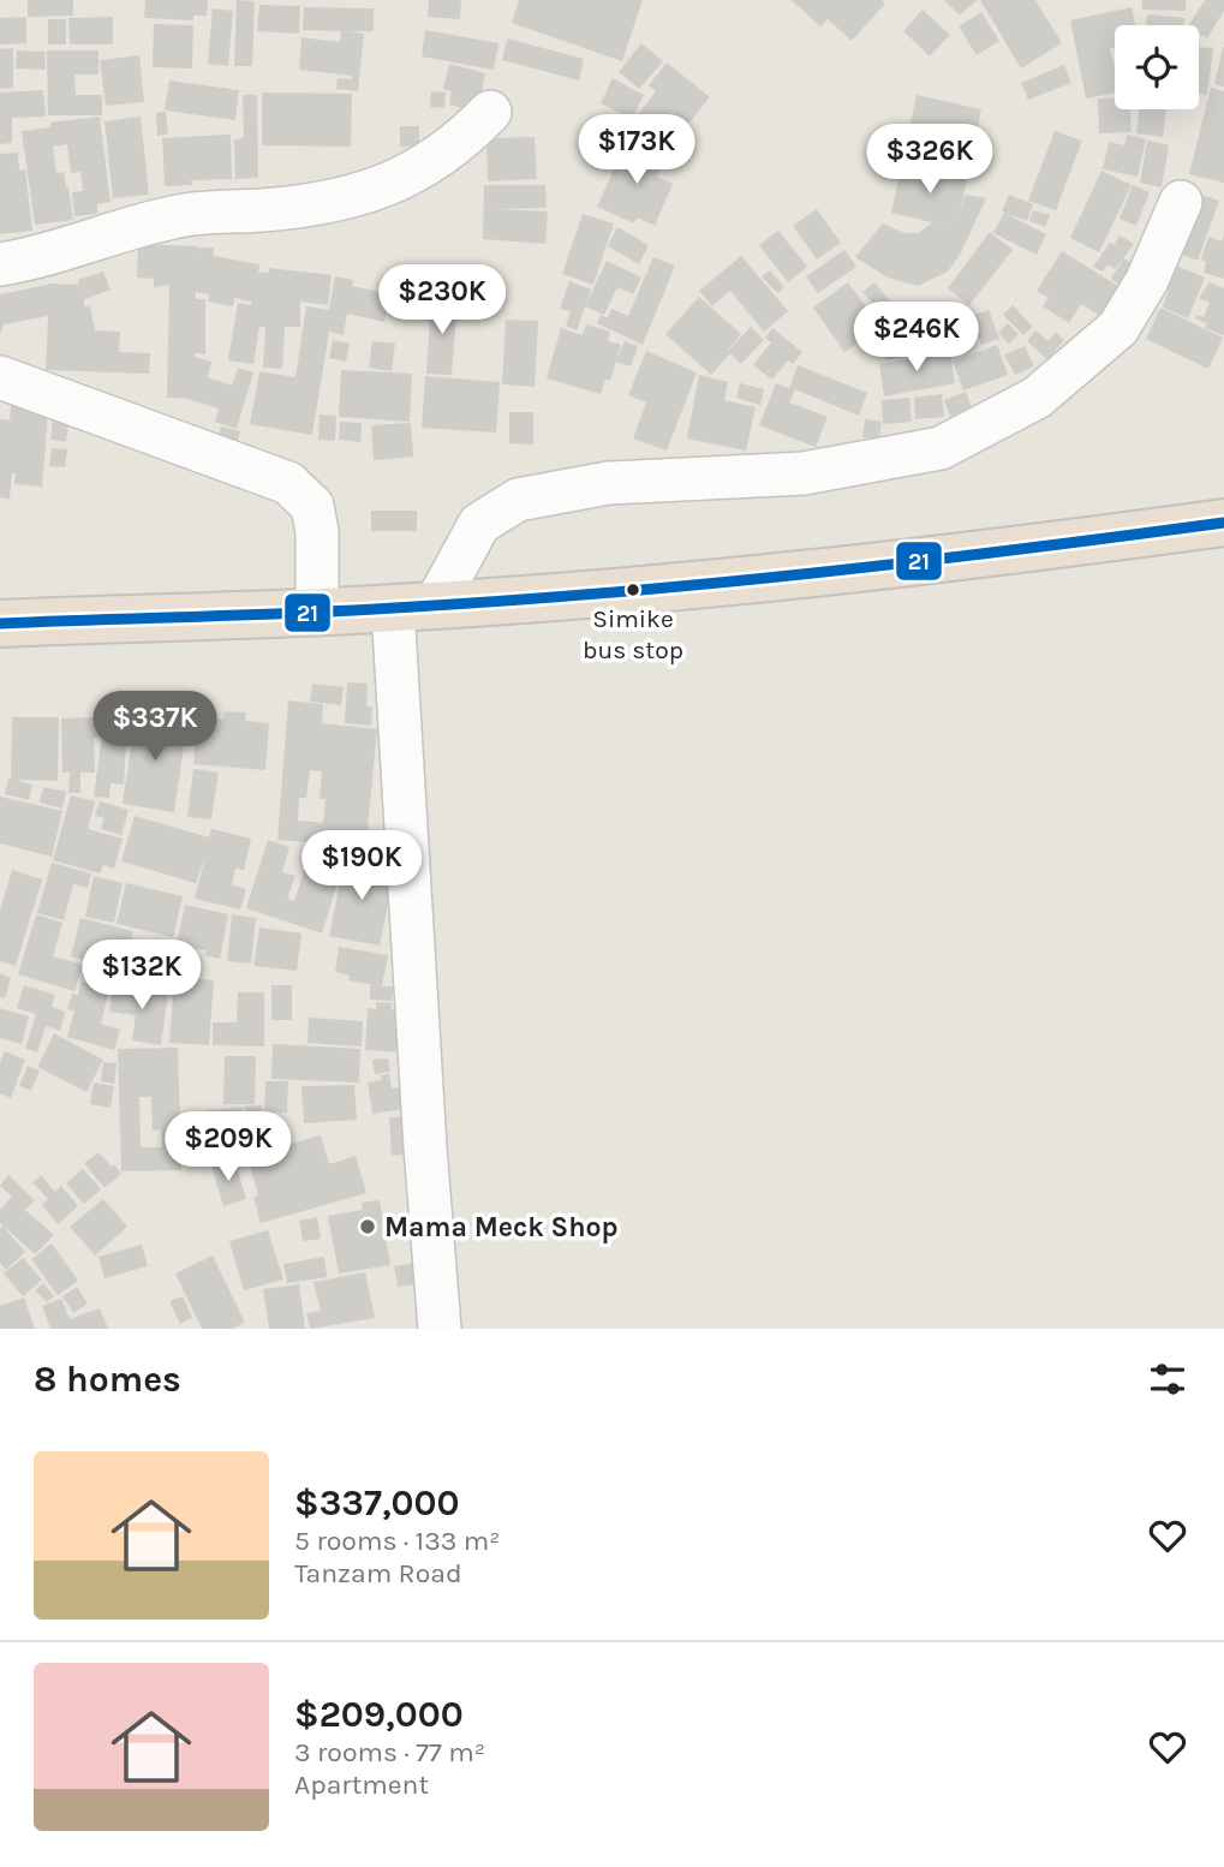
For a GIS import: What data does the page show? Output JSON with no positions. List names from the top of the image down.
{
  "places": ["Simike bus stop", "Mama Meck Shop"],
  "lines": ["transit line 21"],
  "page": {
    "price": [
      "$173K",
      "$326K",
      "$230K",
      "$246K",
      "$337K",
      "$190K",
      "$132K",
      "$209K"
    ],
    "heading": "8 homes",
    "list": [
      {
        "name": "$337,000",
        "note": "5 rooms · 133 m² · Tanzam Road"
      },
      {
        "name": "$209,000",
        "note": "3 rooms · 77 m² · Apartment"
      }
    ]
  }
}
